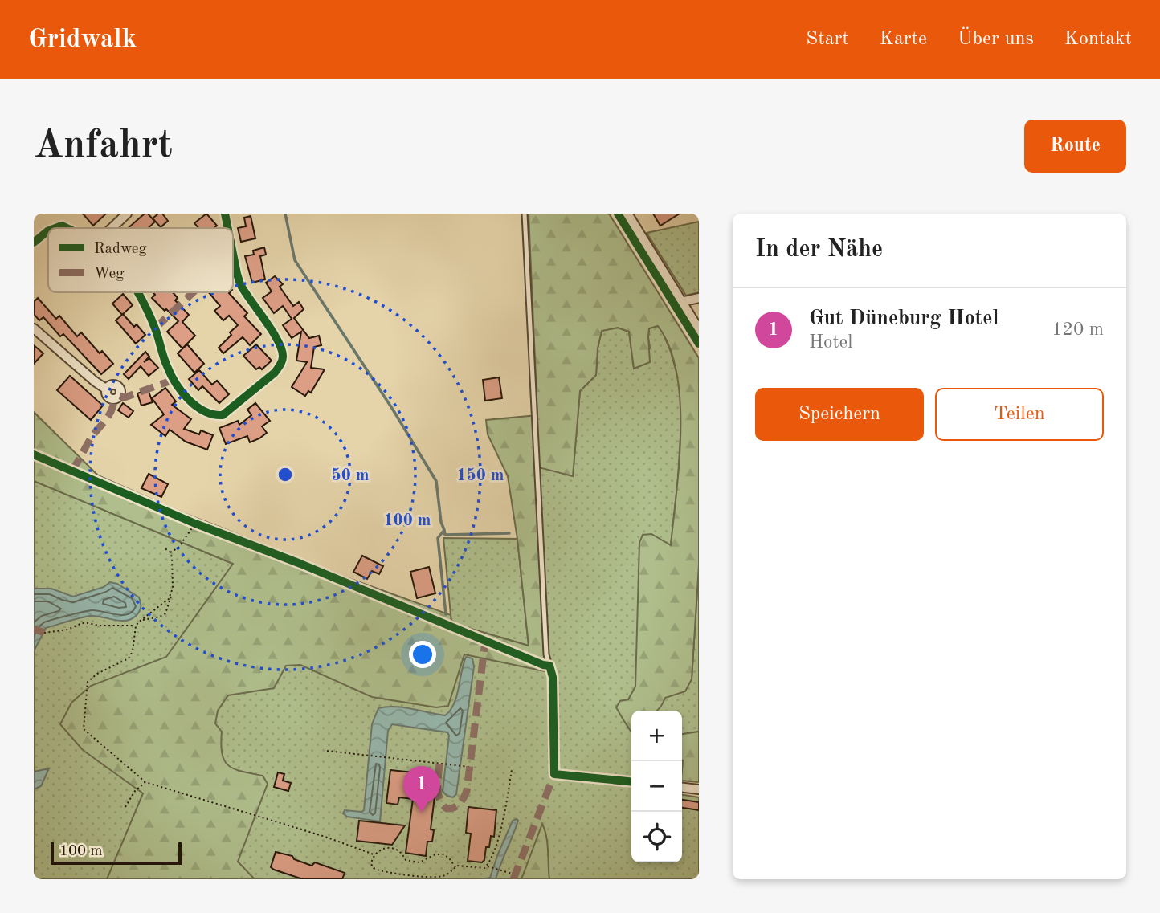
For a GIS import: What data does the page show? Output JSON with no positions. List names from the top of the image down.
{
  "legend": ["Radweg", "Weg"],
  "scale_bar": "100 m",
  "page": {
    "header": "Gridwalk",
    "nav": [
      "Start",
      "Karte",
      "Über uns",
      "Kontakt"
    ],
    "buttons": [
      "Route",
      ["Speichern", "Teilen"]
    ],
    "title": "Anfahrt",
    "heading": "In der Nähe",
    "list": [
      {
        "mark": "1",
        "name": "Gut Düneburg Hotel",
        "note": "Hotel",
        "value": "120 m"
      }
    ],
    "map_buttons": ["+", "−"],
    "pins": "1",
    "scale": "100 m"
  },
  "rings": ["50 m", "150 m", "100 m"]
}
